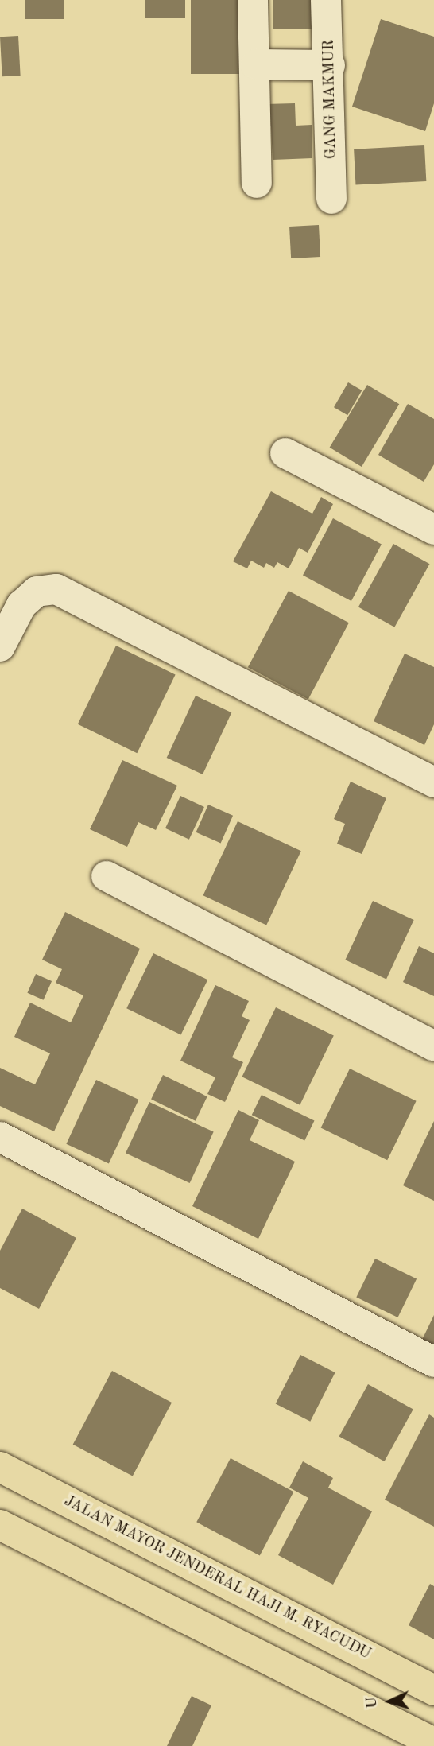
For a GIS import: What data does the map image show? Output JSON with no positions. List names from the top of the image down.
{
  "streets": {
    "main road": ["JALAN MAYOR JENDERAL HAJI M. RYACUDU"],
    "street": ["GANG MAKMUR"]
  },
  "north": "left"
}
